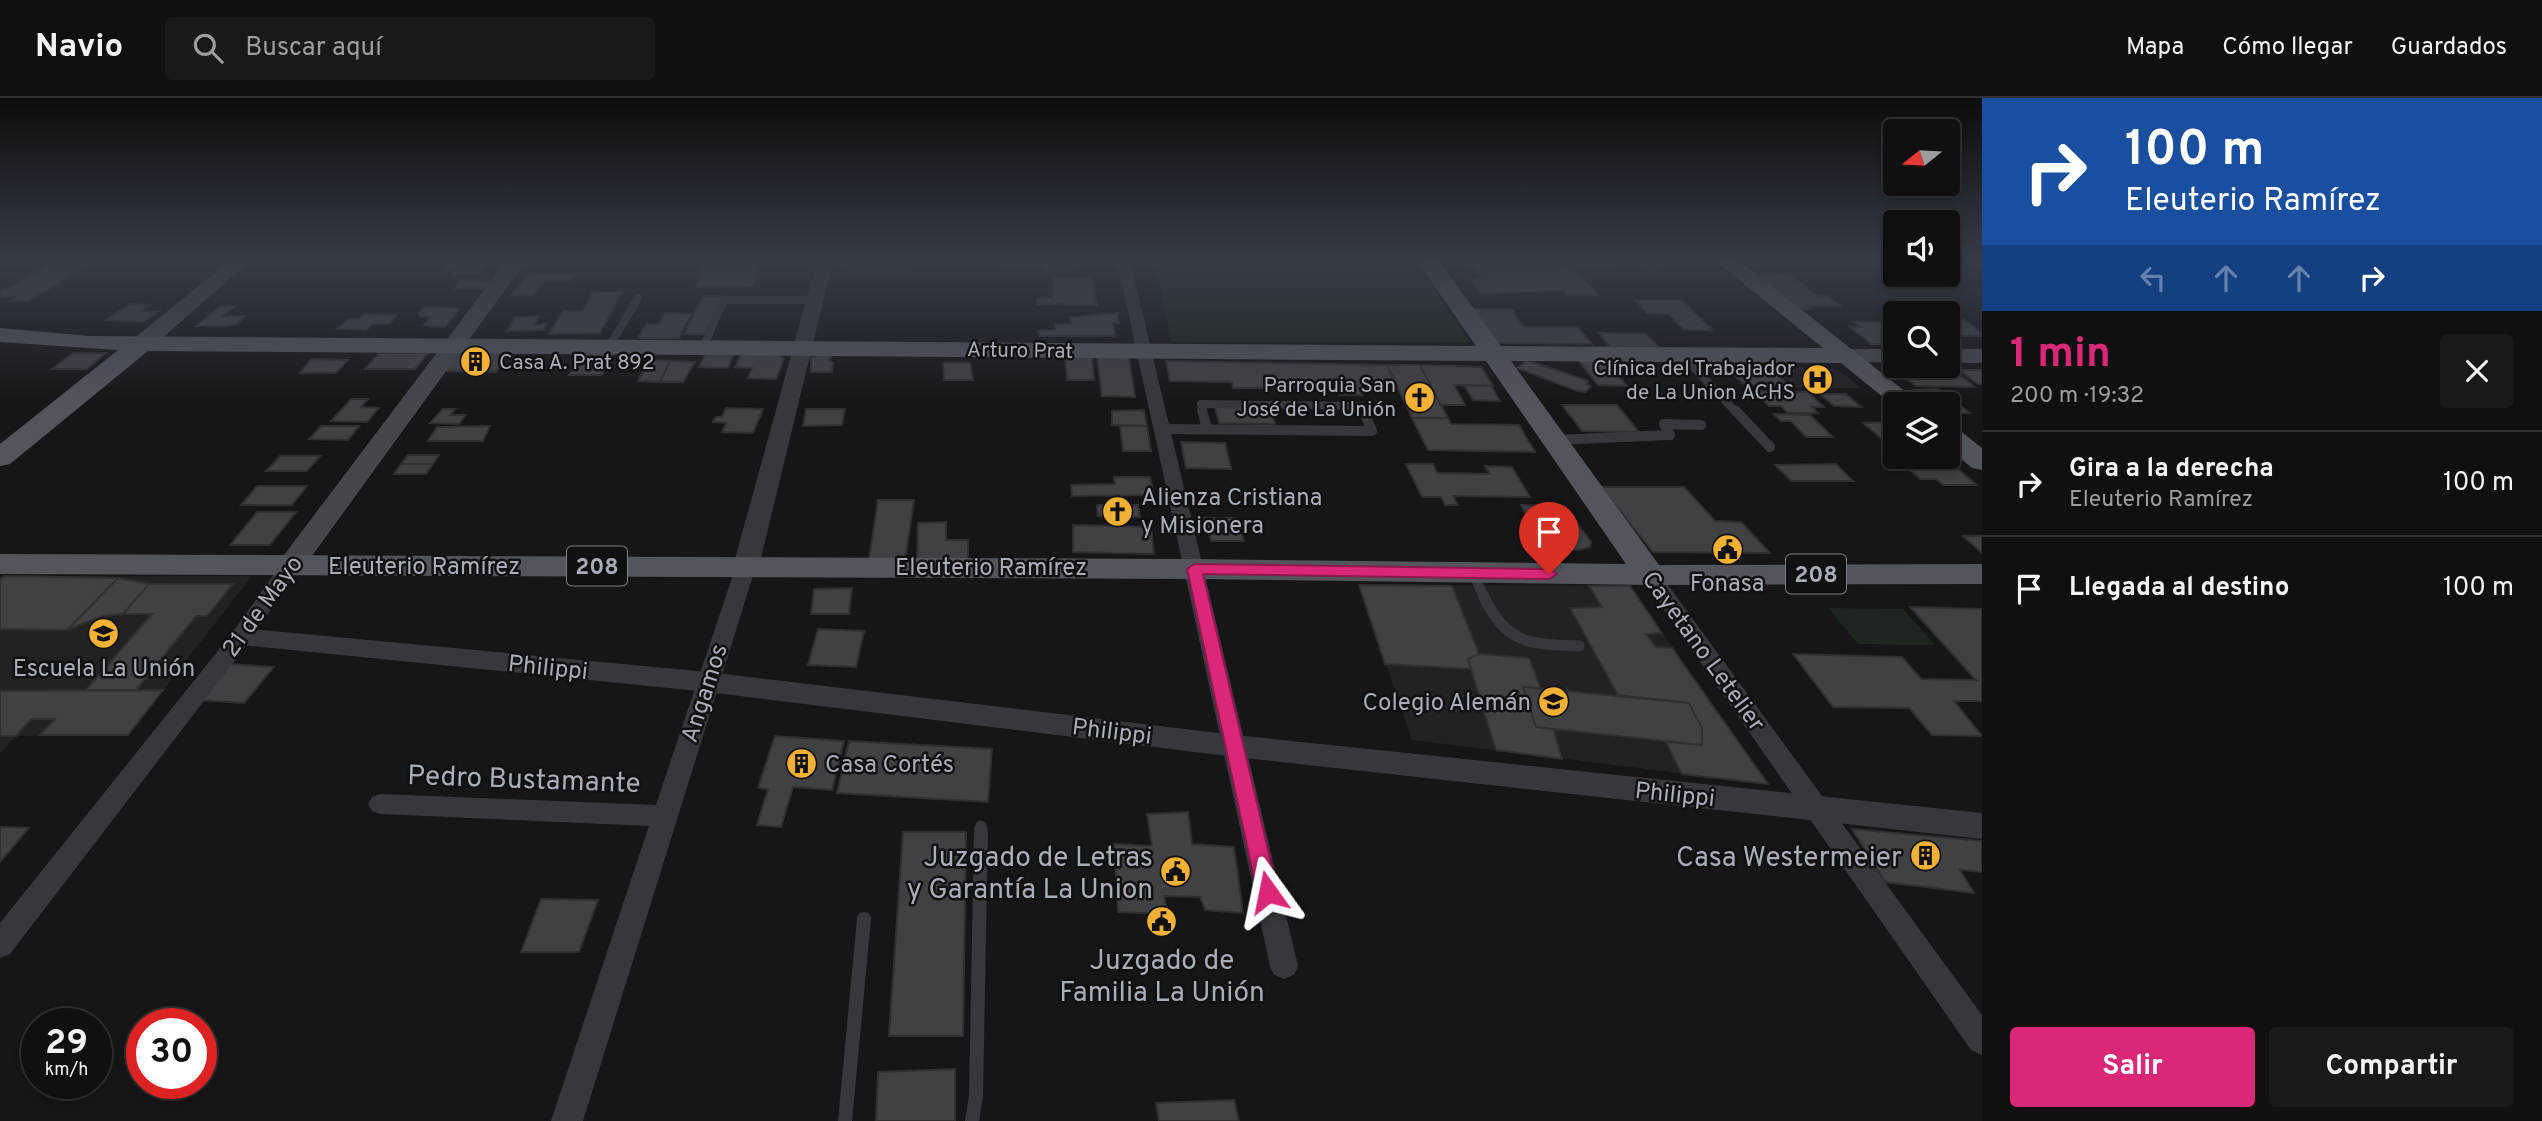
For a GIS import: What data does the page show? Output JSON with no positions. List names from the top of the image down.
{
  "streets": {
    "main road": [
      "Arturo Prat",
      "Eleuterio Ramírez",
      "208",
      "21 de Mayo",
      "Cayetano Letelier"
    ],
    "street": ["Philippi", "Angamos", "Pedro Bustamante"]
  },
  "crossings": [
    ["Arturo Prat", "21 de Mayo"],
    ["Arturo Prat", "Cayetano Letelier"],
    ["Arturo Prat", "Angamos"],
    ["Eleuterio Ramírez", "21 de Mayo"],
    ["Eleuterio Ramírez", "Cayetano Letelier"],
    ["Eleuterio Ramírez", "Angamos"],
    ["21 de Mayo", "Philippi"],
    ["Cayetano Letelier", "Philippi"],
    ["Philippi", "Angamos"],
    ["Angamos", "Pedro Bustamante"]
  ],
  "places": {
    "building": ["Casa A. Prat 892", "Casa Cortés", "Casa Westermeier"],
    "hospital": ["Clínica del Trabajador de La Union ACHS"],
    "church": ["Parroquia San José de La Unión", "Alienza Cristiana y Misionera"],
    "public building": ["Fonasa", "Juzgado de Letras y Garantía La Union", "Juzgado de Familia La Unión"],
    "school or university": ["Escuela La Unión", "Colegio Alemán"]
  },
  "north": "left",
  "page": {
    "header": "Navio",
    "search": "Buscar aquí",
    "nav": ["Mapa", "Cómo llegar", "Guardados"],
    "turn": ["100 m", "Eleuterio Ramírez"],
    "heading": ["1 min", "200 m · 19:32"],
    "list": [
      {
        "name": "Gira a la derecha",
        "note": "Eleuterio Ramírez",
        "value": "100 m"
      },
      {
        "name": "Llegada al destino",
        "value": "100 m"
      }
    ],
    "speed": "29 km/h",
    "limit": "30",
    "buttons": ["Salir", "Compartir"]
  }
}
